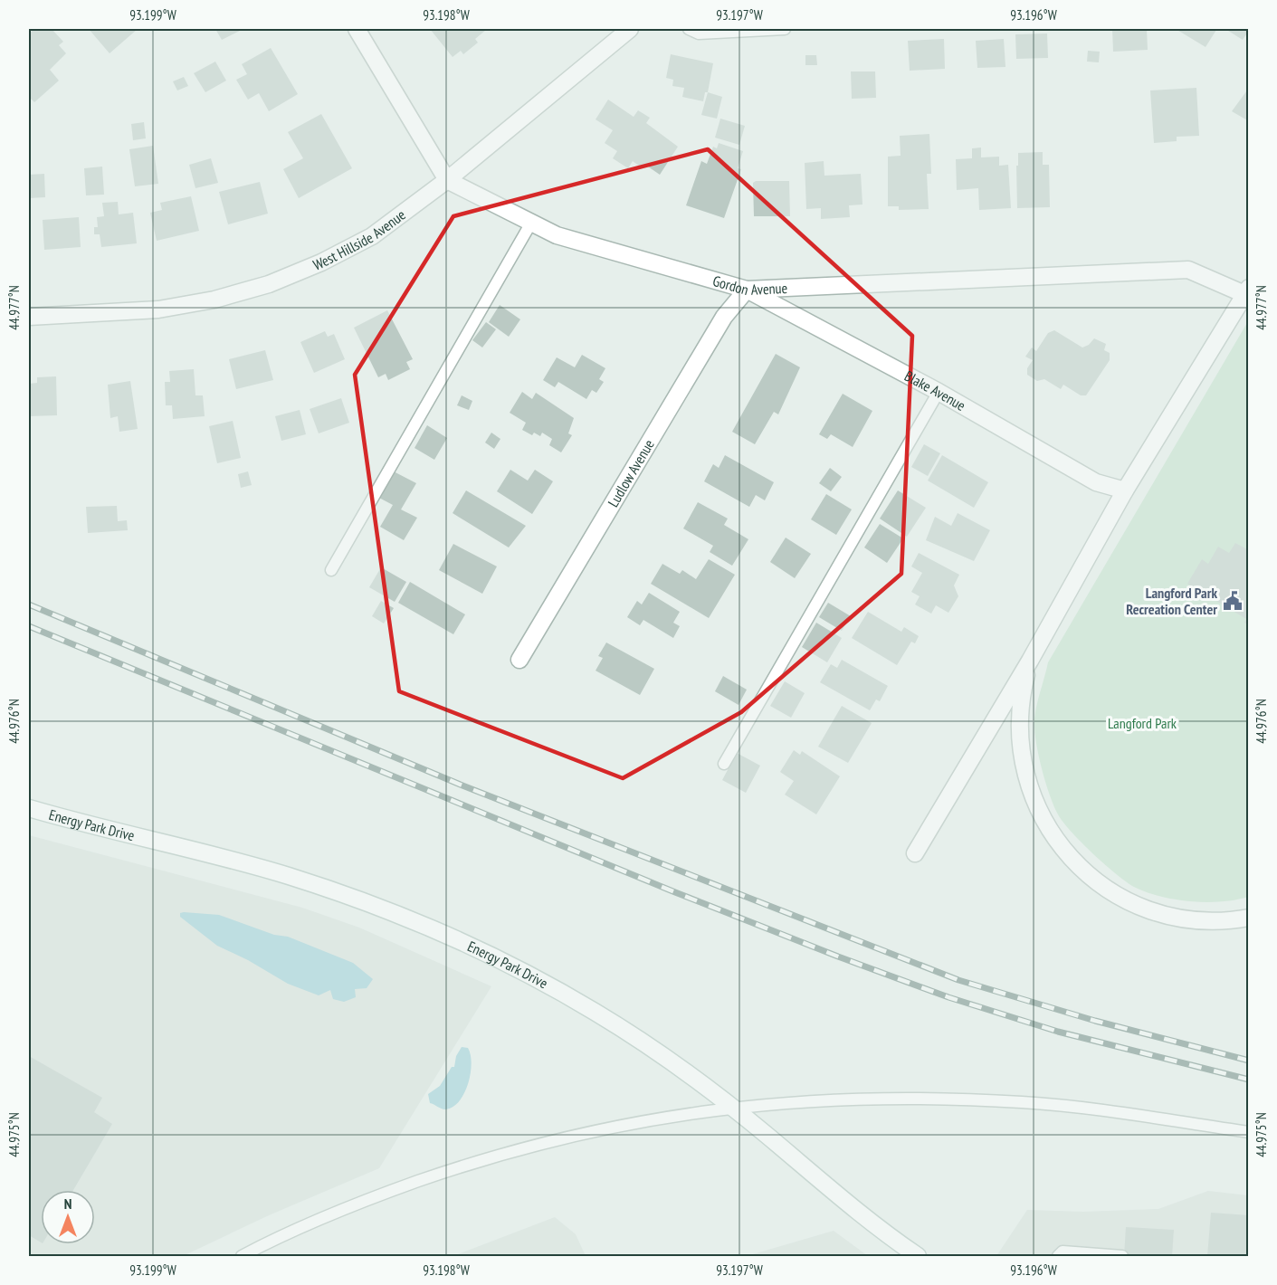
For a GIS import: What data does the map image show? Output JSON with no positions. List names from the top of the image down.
{
  "streets": {
    "street": [
      "West Hillside Avenue",
      "Gordon Avenue",
      "Blake Avenue",
      "Ludlow Avenue",
      "Energy Park Drive"
    ]
  },
  "crossings": [
    ["West Hillside Avenue", "Gordon Avenue"],
    ["Gordon Avenue", "Blake Avenue"],
    ["Gordon Avenue", "Ludlow Avenue"],
    ["Blake Avenue", "Ludlow Avenue"]
  ],
  "parks": ["Langford Park"],
  "places": {
    "public building": ["Langford Park Recreation Center"]
  },
  "north": "top",
  "coordinates": [
    "93.199°W",
    "93.198°W",
    "93.197°W",
    "93.196°W",
    "44.977°N",
    "44.976°N",
    "44.975°N"
  ]
}
